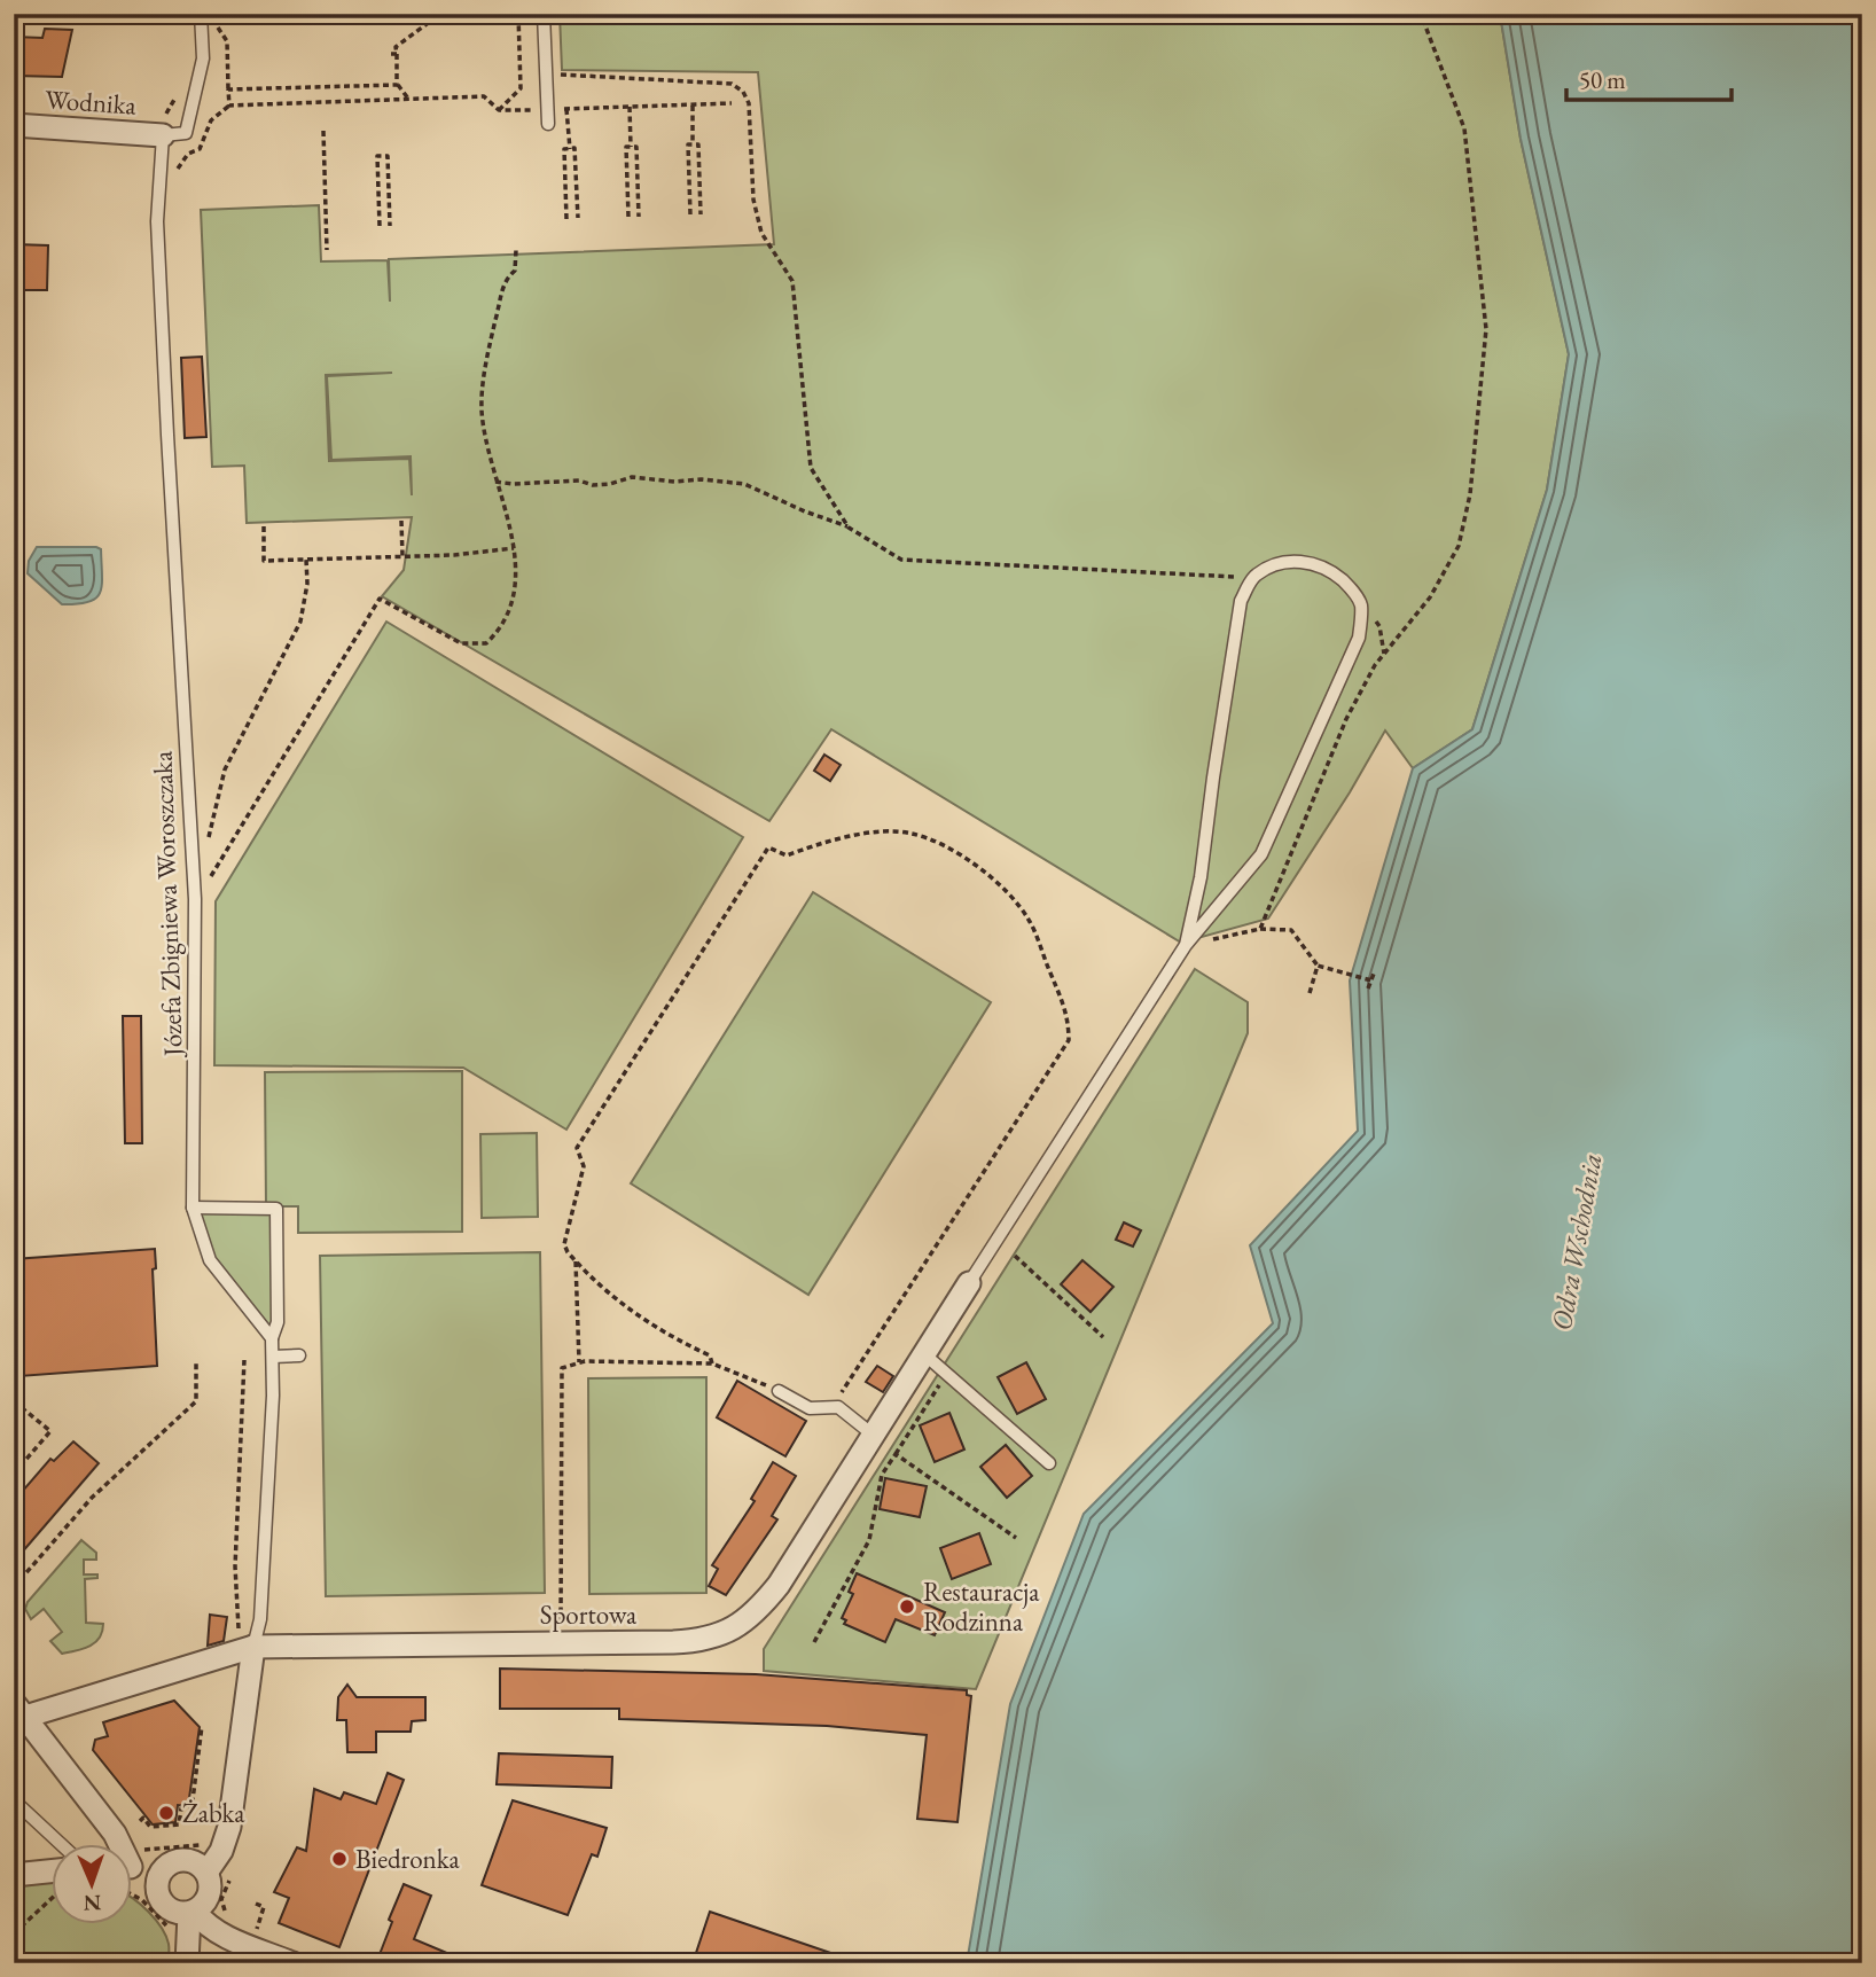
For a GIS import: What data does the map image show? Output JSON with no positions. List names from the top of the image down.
{
  "streets": {
    "street": ["Wodnika", "Sportowa"],
    "lane": ["Józefa Zbigniewa Woroszczaka"]
  },
  "crossings": [
    ["Wodnika", "Józefa Zbigniewa Woroszczaka"]
  ],
  "water": ["Odra Wschodnia"],
  "places": ["Restauracja Rodzinna", "Żabka", "Biedronka"],
  "scale_bar": "50 m",
  "north": "bottom"
}
